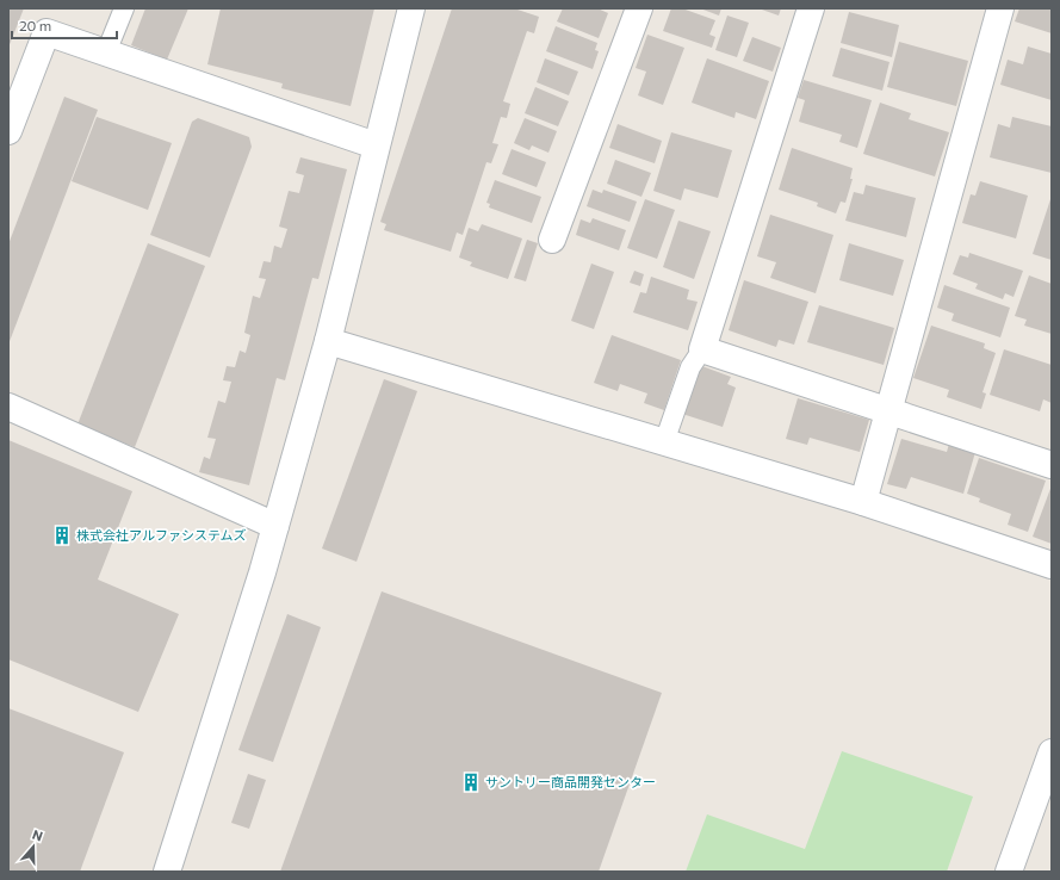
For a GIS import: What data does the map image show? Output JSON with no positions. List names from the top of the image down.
{
  "places": {
    "building": ["株式会社アルファシステムズ", "サントリー商品開発センター"]
  },
  "scale_bar": "20 m",
  "north": "top"
}
